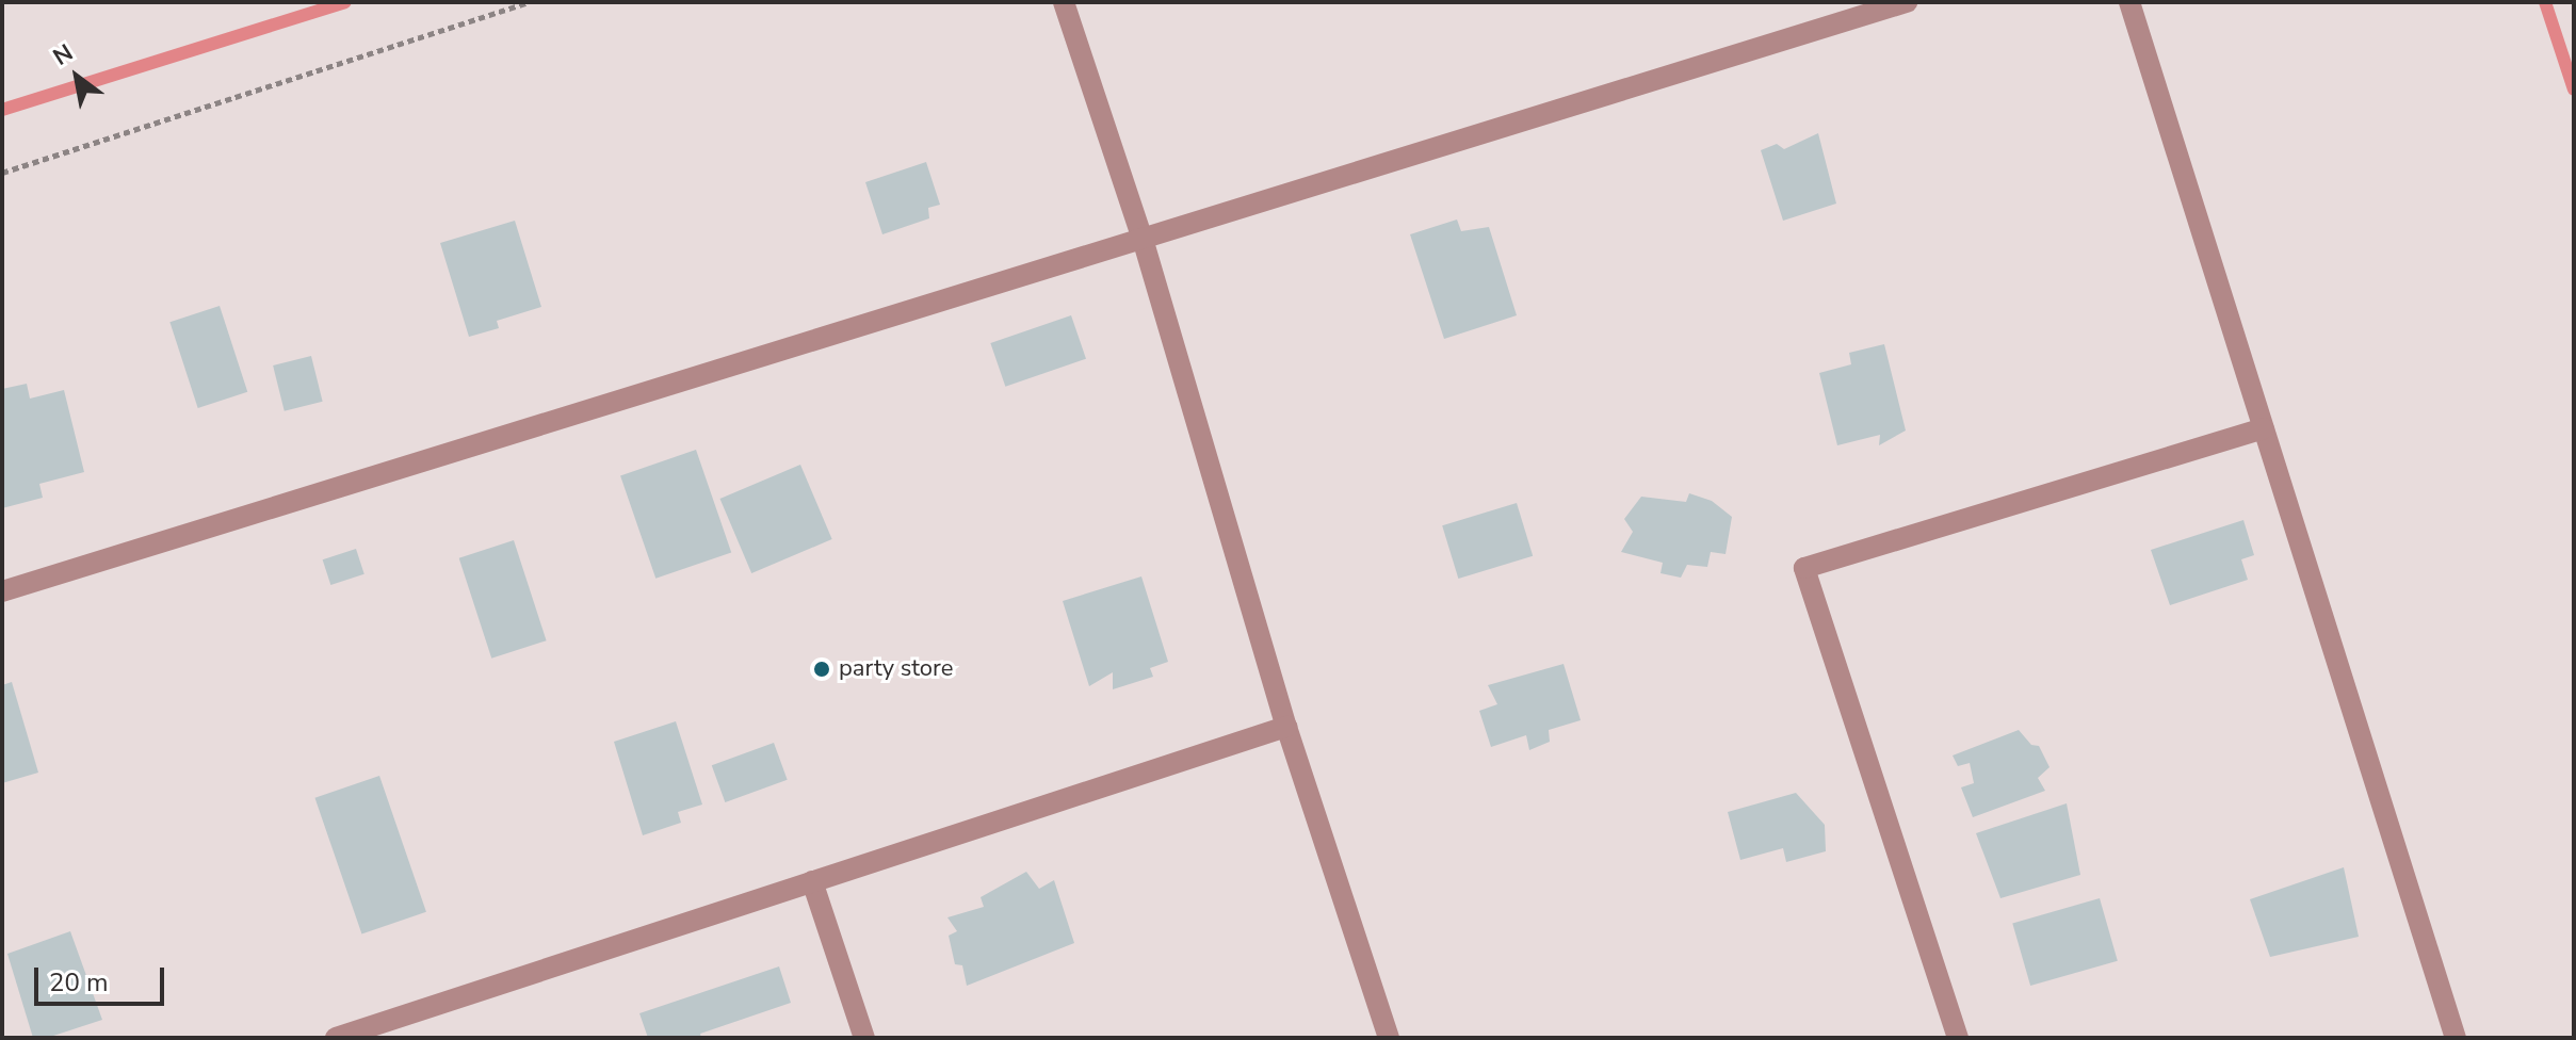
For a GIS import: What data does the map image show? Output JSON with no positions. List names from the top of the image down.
{
  "places": ["party store"],
  "scale_bar": "20 m",
  "north": "top left"
}
